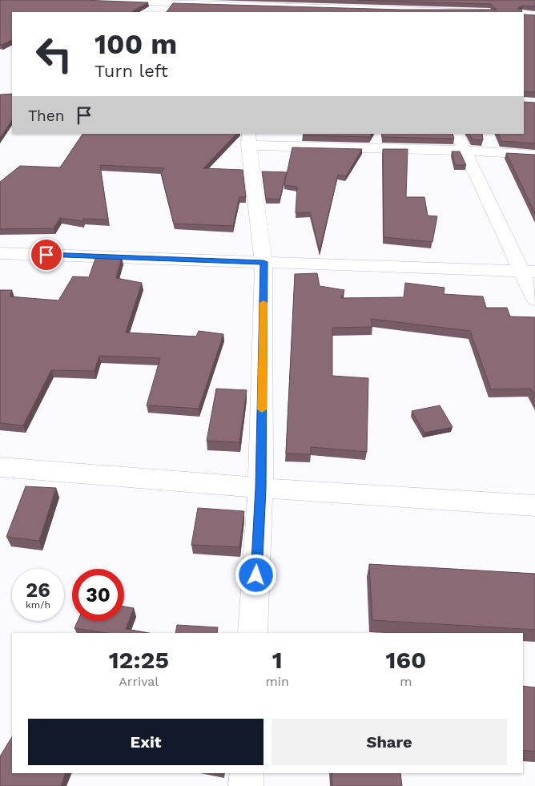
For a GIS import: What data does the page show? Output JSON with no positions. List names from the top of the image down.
{
  "page": {
    "turn": ["100 m", "Turn left"],
    "then": "Then",
    "speed": "26 km/h",
    "limit": "30",
    "eta": [
      "12:25",
      "Arrival",
      "1",
      "min",
      "160",
      "m"
    ],
    "buttons": ["Exit", "Share"]
  }
}
